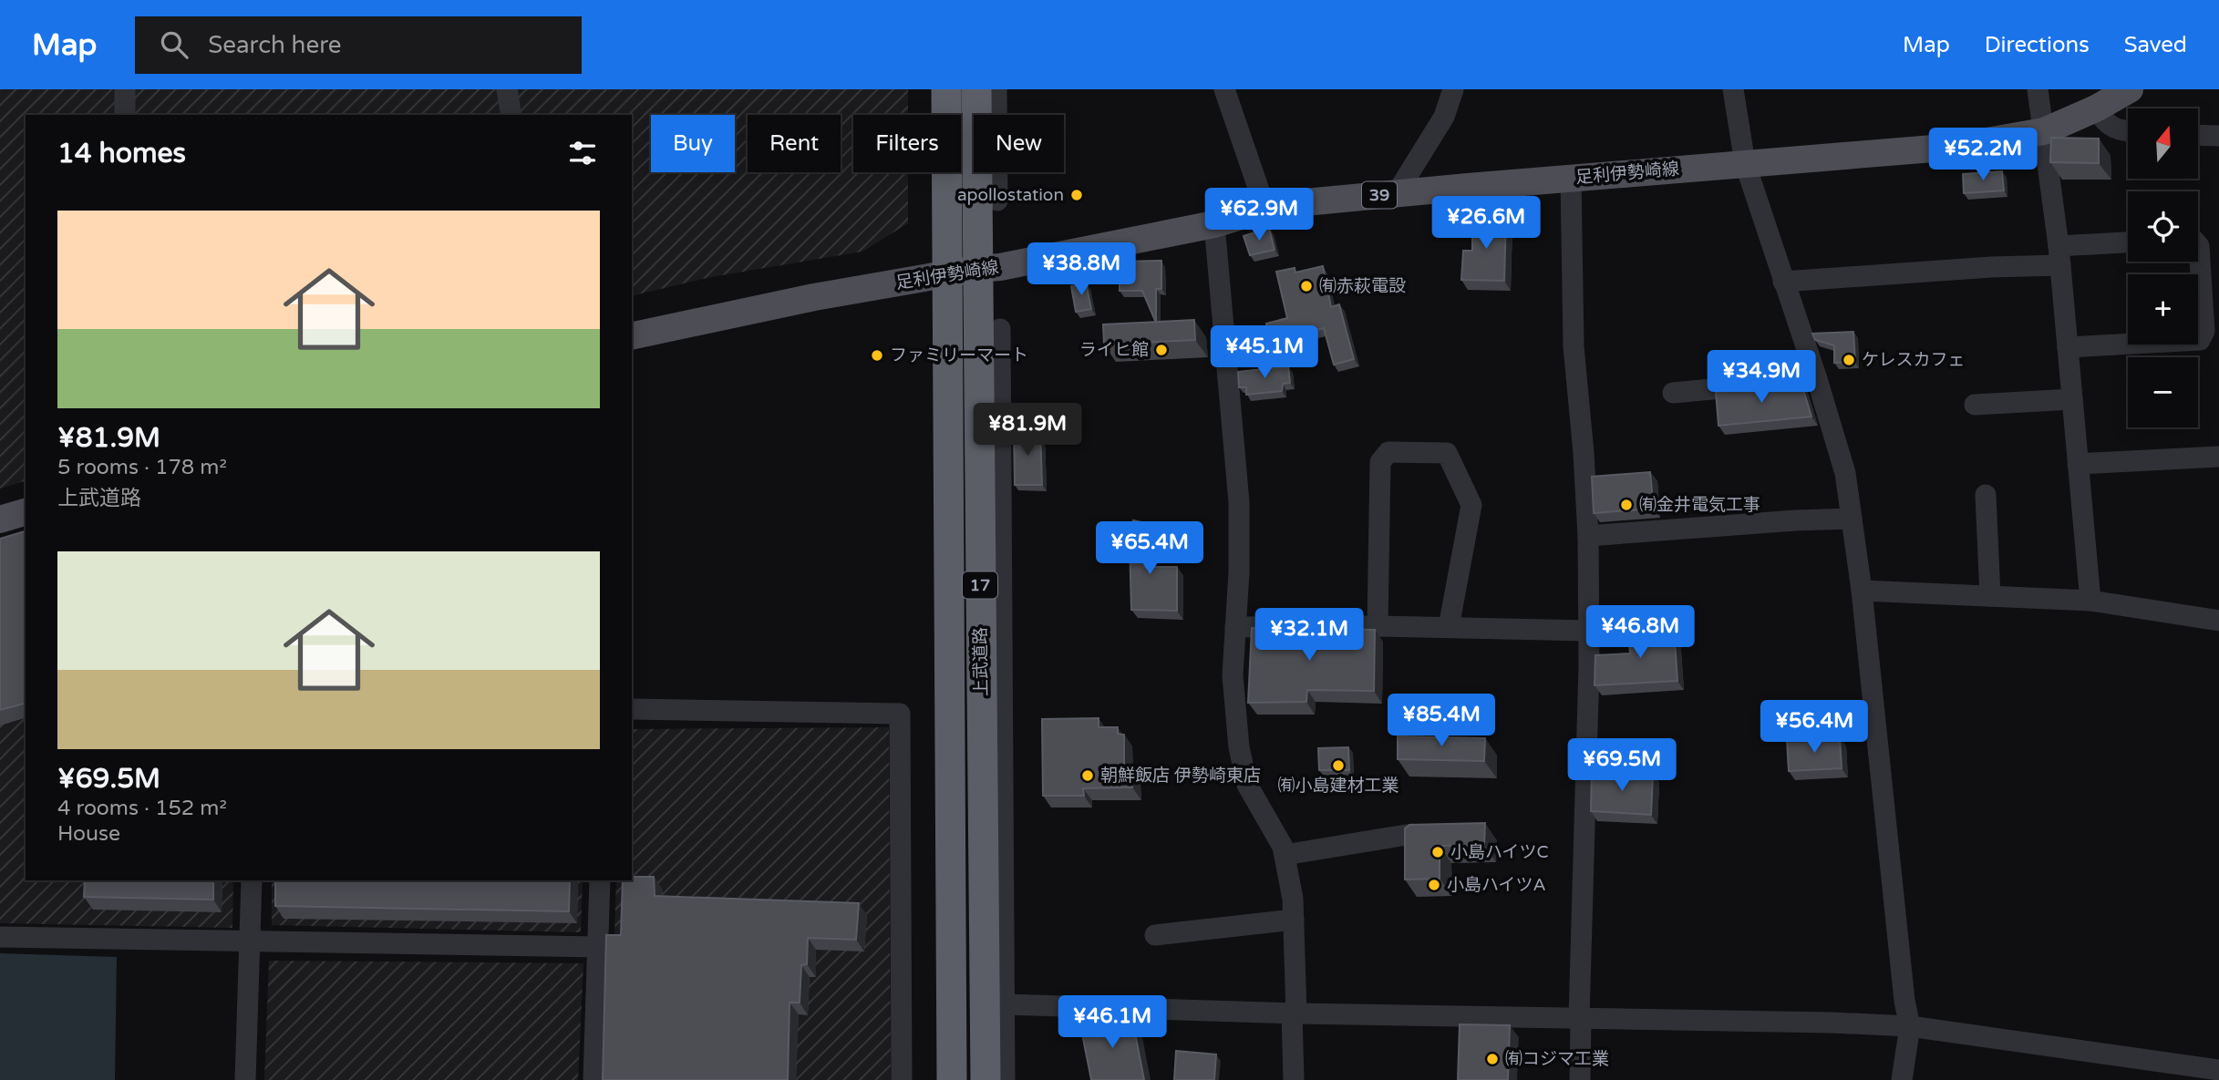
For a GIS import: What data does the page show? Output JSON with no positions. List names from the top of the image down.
{
  "streets": {
    "highway": ["17", "上武道路"],
    "main road": ["足利伊勢崎線", "39"]
  },
  "crossings": [
    ["足利伊勢崎線", "上武道路"]
  ],
  "places": [
    "apollostation",
    "㈲赤萩電設",
    "ライヒ館",
    "ファミリーマート",
    "ケレスカフェ",
    "㈲金井電気工事",
    "㈲小島建材工業",
    "朝鮮飯店 伊勢崎東店",
    "小島ハイツC",
    "小島ハイツA",
    "㈲コジマ工業"
  ],
  "north": "top",
  "page": {
    "header": "Map",
    "search": "Search here",
    "nav": ["Map", "Directions", "Saved"],
    "map_buttons": ["+", "−"],
    "chip": [
      "Buy",
      "Rent",
      "Filters",
      "New"
    ],
    "heading": "14 homes",
    "price": [
      "¥52.2M",
      "¥62.9M",
      "¥26.6M",
      "¥38.8M",
      "¥45.1M",
      "¥34.9M",
      "¥81.9M",
      "¥65.4M",
      "¥46.8M",
      "¥32.1M",
      "¥85.4M",
      "¥56.4M",
      "¥69.5M",
      "¥46.1M"
    ],
    "list": [
      {
        "name": "¥81.9M",
        "note": "5 rooms · 178 m² · 上武道路"
      },
      {
        "name": "¥69.5M",
        "note": "4 rooms · 152 m² · House"
      }
    ]
  }
}
